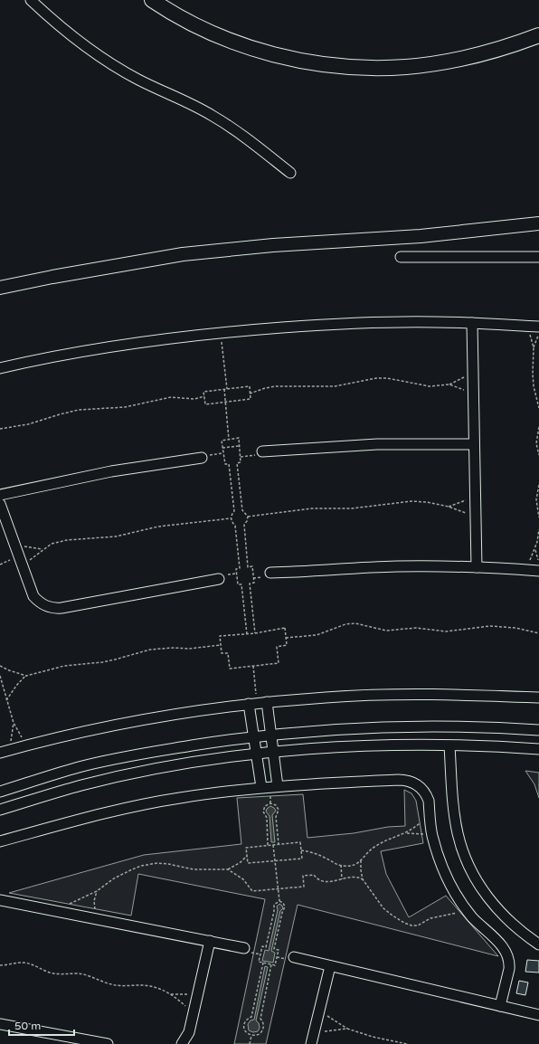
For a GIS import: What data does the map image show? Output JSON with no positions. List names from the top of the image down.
{
  "scale_bar": "50 m"
}
